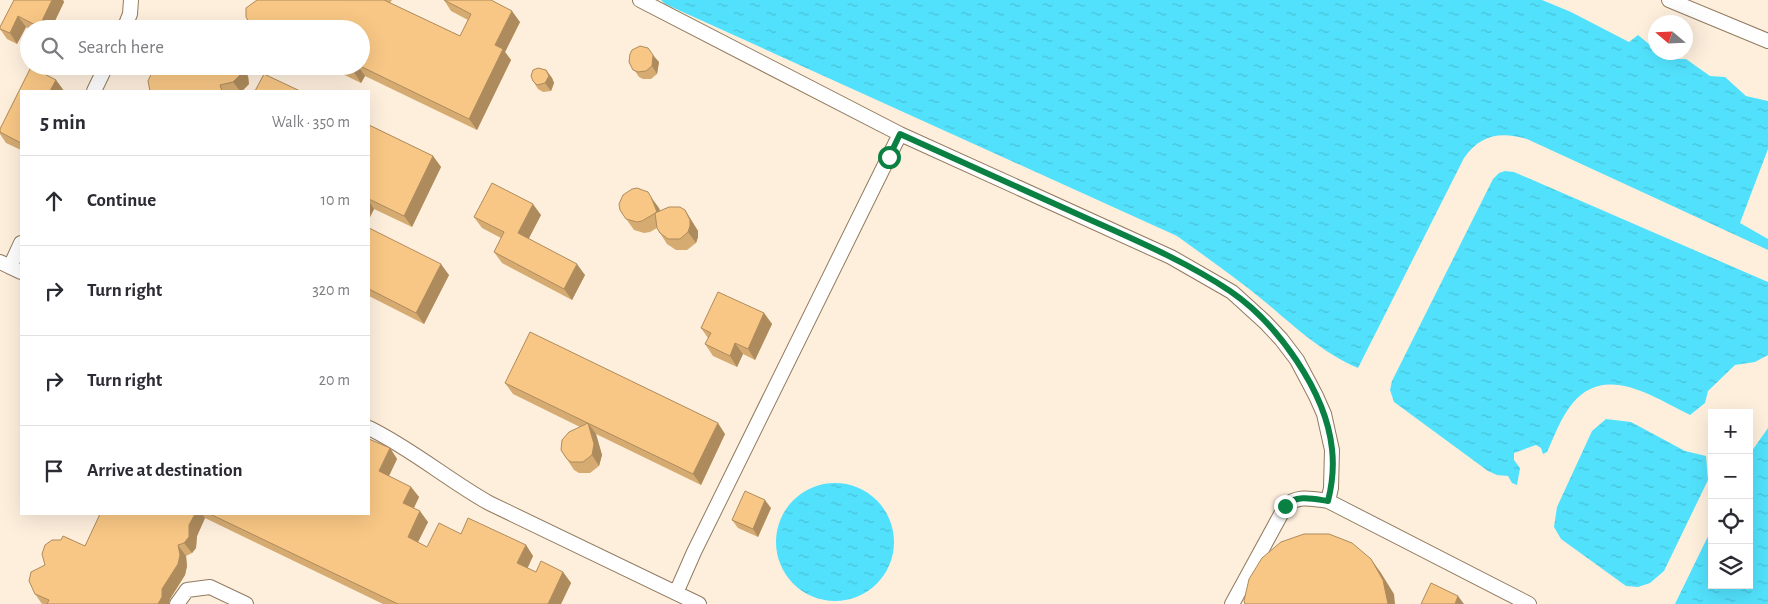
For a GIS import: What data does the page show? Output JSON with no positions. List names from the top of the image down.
{
  "north": "left",
  "page": {
    "search": "Search here",
    "heading": ["5 min", "Walk · 350 m"],
    "list": [
      ["Continue", "10 m"],
      ["Turn right", "320 m"],
      ["Turn right", "20 m"],
      "Arrive at destination"
    ],
    "map_buttons": ["+", "−"]
  }
}
